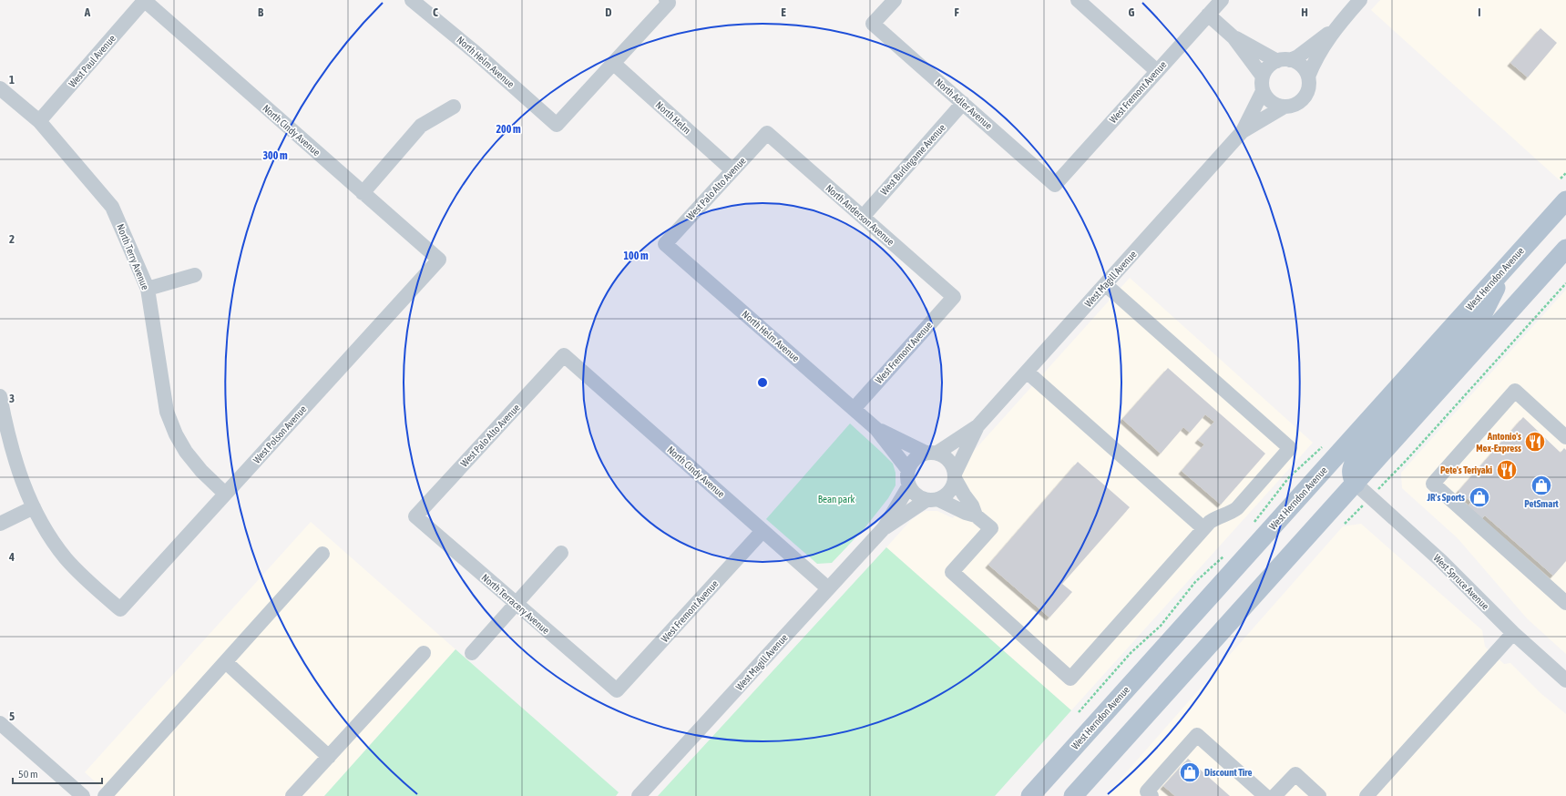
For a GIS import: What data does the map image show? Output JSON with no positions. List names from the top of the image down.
{
  "streets": {
    "main road": ["West Herndon Avenue"],
    "street": [
      "West Paul Avenue",
      "North Helm Avenue",
      "West Fremont Avenue",
      "North Adler Avenue",
      "North Helm",
      "North Cindy Avenue",
      "West Burlingame Avenue",
      "West Palo Alto Avenue",
      "North Anderson Avenue",
      "North Terry Avenue",
      "West Magill Avenue",
      "West Polson Avenue",
      "West Spruce Avenue",
      "North Terracery Avenue"
    ]
  },
  "crossings": [
    ["West Paul Avenue", "North Cindy Avenue"],
    ["West Paul Avenue", "North Terry Avenue"],
    ["North Helm Avenue", "West Fremont Avenue"],
    ["North Helm Avenue", "North Helm"],
    ["North Helm Avenue", "West Palo Alto Avenue"],
    ["North Helm Avenue", "West Magill Avenue"],
    ["West Fremont Avenue", "North Adler Avenue"],
    ["West Fremont Avenue", "North Cindy Avenue"],
    ["West Fremont Avenue", "North Anderson Avenue"],
    ["West Fremont Avenue", "North Terracery Avenue"],
    ["North Adler Avenue", "West Burlingame Avenue"],
    ["North Helm", "West Palo Alto Avenue"],
    ["North Cindy Avenue", "West Palo Alto Avenue"],
    ["North Cindy Avenue", "West Magill Avenue"],
    ["North Cindy Avenue", "West Polson Avenue"],
    ["West Burlingame Avenue", "North Anderson Avenue"],
    ["West Palo Alto Avenue", "North Anderson Avenue"],
    ["West Palo Alto Avenue", "North Terracery Avenue"],
    ["North Terry Avenue", "West Polson Avenue"]
  ],
  "parks": ["Bean park"],
  "places": {
    "restaurant": ["Antonio's Mex-Express", "Pete's Teriyaki"],
    "shop": ["PetSmart", "JR's Sports", "Discount Tire"]
  },
  "scale_bar": "50 m",
  "grid": {
    "columns": [
      "A",
      "B",
      "C",
      "D",
      "E",
      "F",
      "G",
      "H",
      "I"
    ],
    "rows": [
      "1",
      "2",
      "3",
      "4",
      "5"
    ]
  },
  "rings": ["200 m", "300 m", "100 m"]
}
